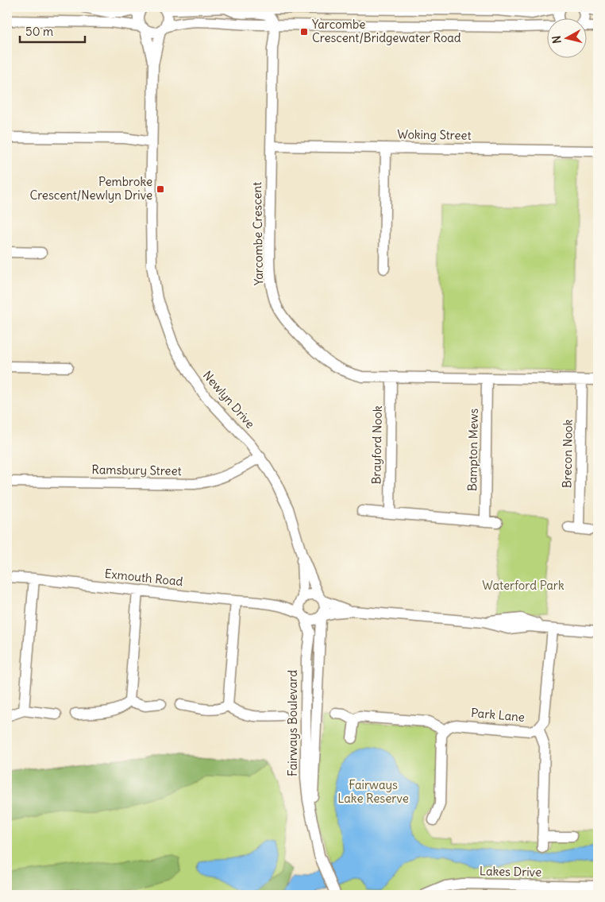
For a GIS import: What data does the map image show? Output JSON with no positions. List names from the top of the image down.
{
  "streets": {
    "street": [
      "Woking Street",
      "Yarcombe Crescent",
      "Newlyn Drive",
      "Brayford Nook",
      "Bampton Mews",
      "Brecon Nook",
      "Ramsbury Street",
      "Exmouth Road",
      "Park Lane",
      "Fairways Boulevard",
      "Lakes Drive"
    ]
  },
  "crossings": [
    ["Woking Street", "Yarcombe Crescent"],
    ["Yarcombe Crescent", "Brayford Nook"],
    ["Yarcombe Crescent", "Bampton Mews"],
    ["Yarcombe Crescent", "Brecon Nook"],
    ["Newlyn Drive", "Ramsbury Street"],
    ["Newlyn Drive", "Exmouth Road"],
    ["Newlyn Drive", "Fairways Boulevard"],
    ["Exmouth Road", "Fairways Boulevard"]
  ],
  "parks": ["Waterford Park", "Fairways Lake Reserve"],
  "places": {
    "transit": ["Yarcombe Crescent/Bridgewater Road", "Pembroke Crescent/Newlyn Drive"]
  },
  "scale_bar": "50 m",
  "north": "left"
}
